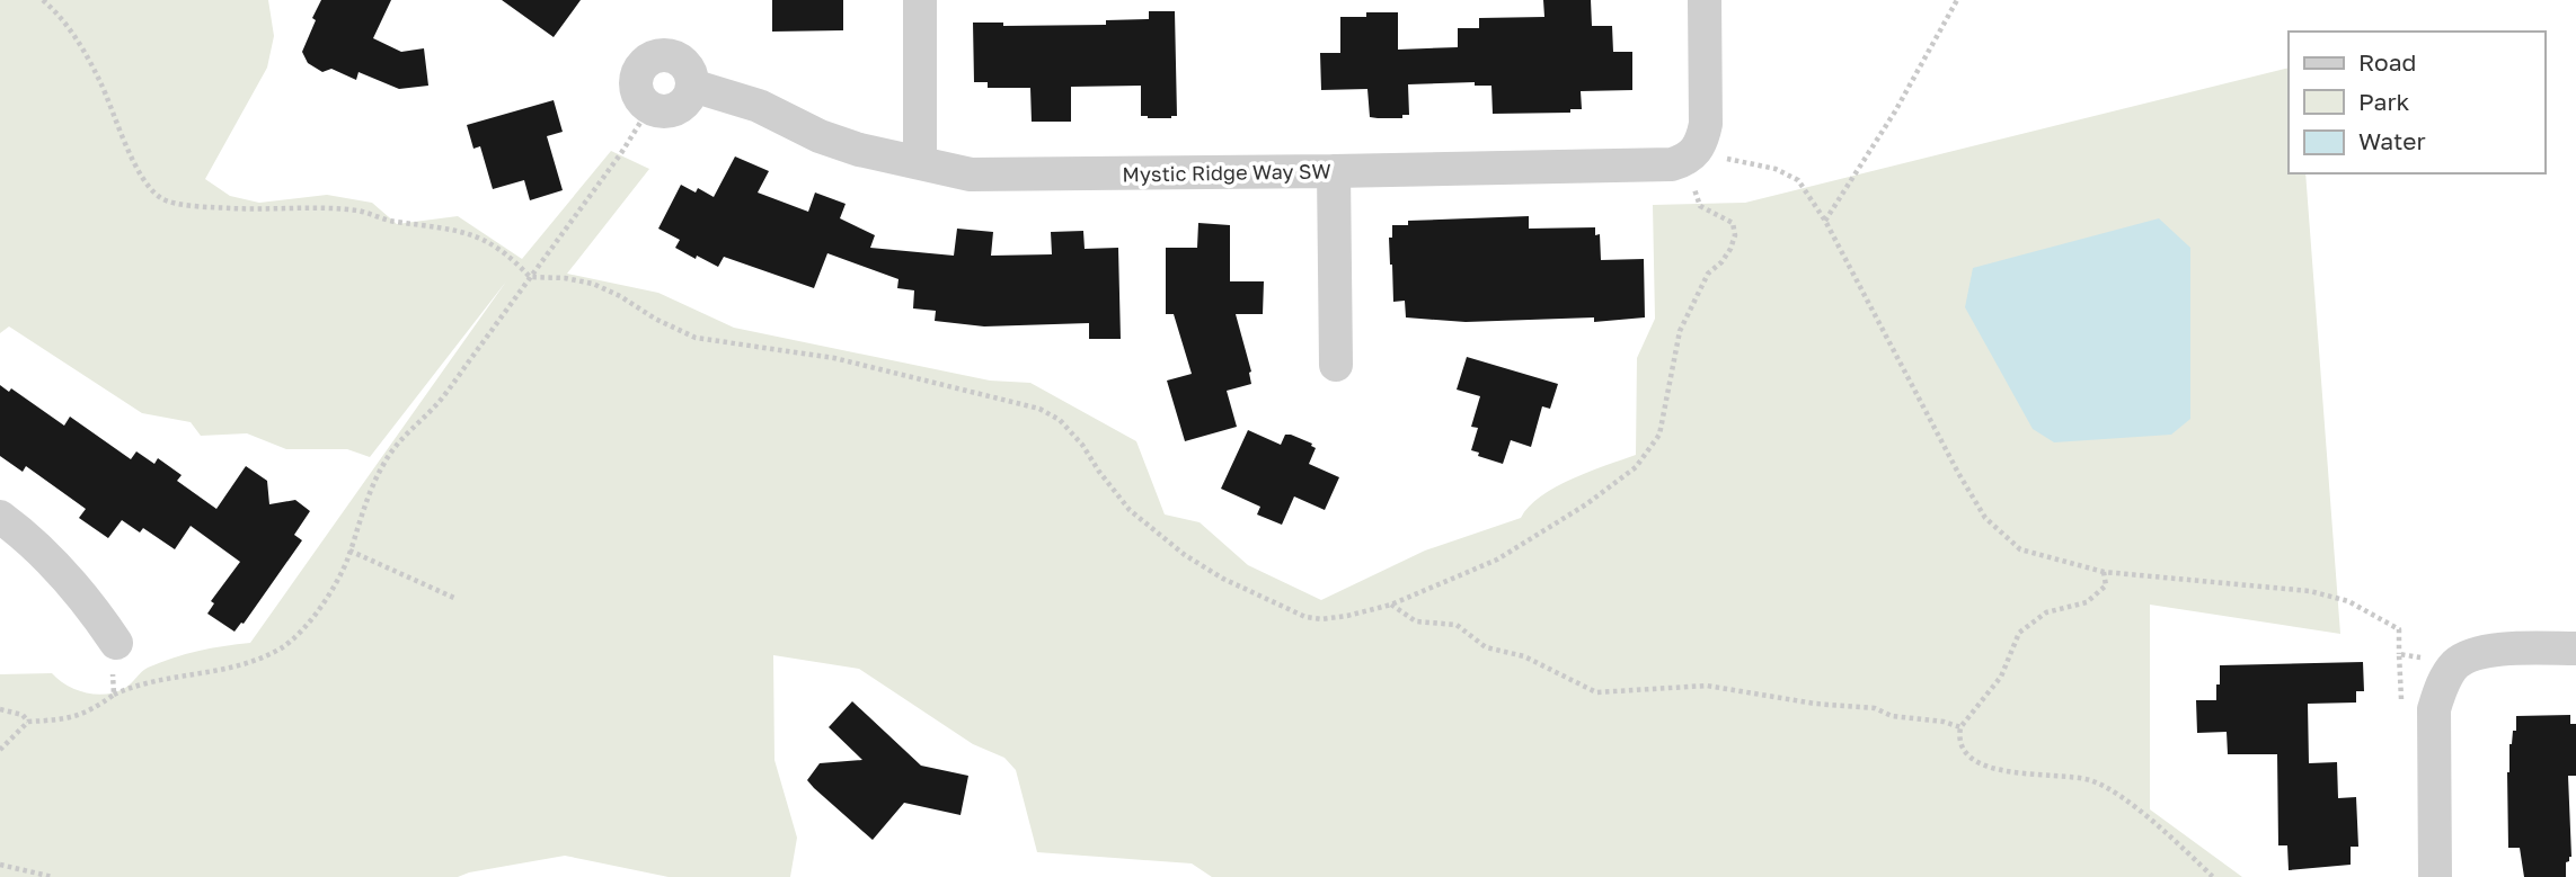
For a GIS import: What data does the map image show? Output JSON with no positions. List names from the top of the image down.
{
  "streets": {
    "street": ["Mystic Ridge Way SW"]
  },
  "legend": ["Road", "Park", "Water"]
}
